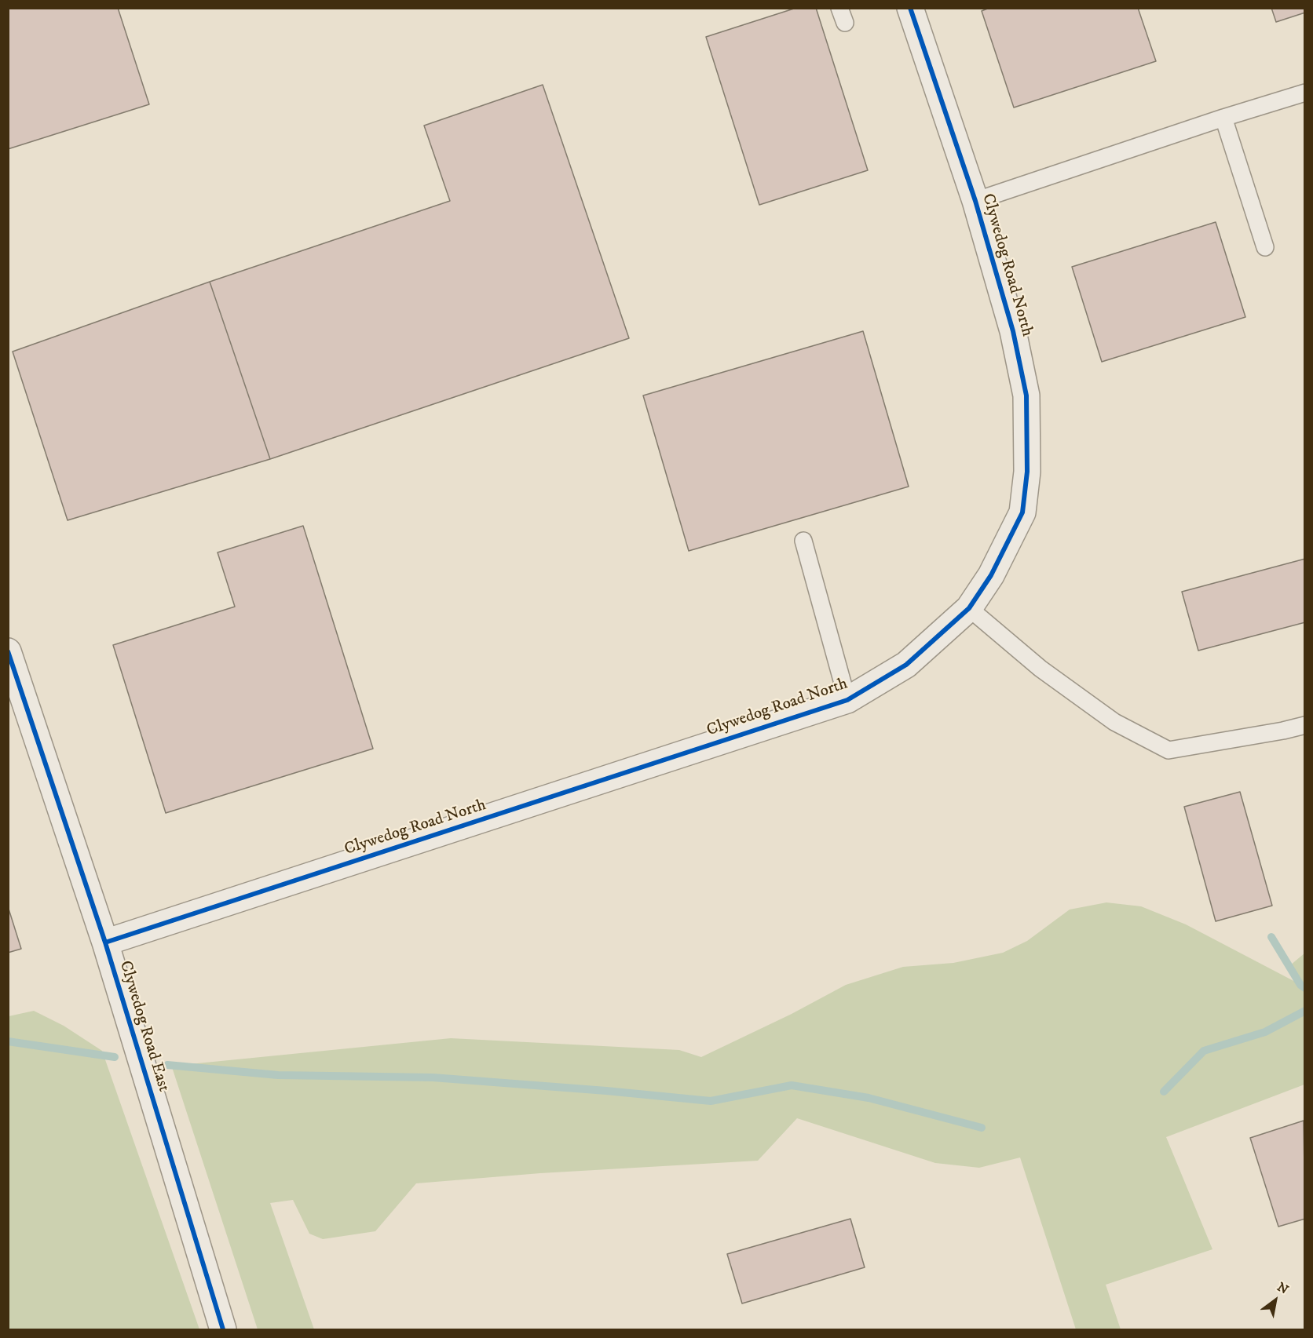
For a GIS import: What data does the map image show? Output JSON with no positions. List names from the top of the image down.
{
  "streets": {
    "street": ["Clywedog Road North", "Clywedog Road East"]
  },
  "crossings": [
    ["Clywedog Road North", "Clywedog Road East"]
  ],
  "north": "top right"
}
